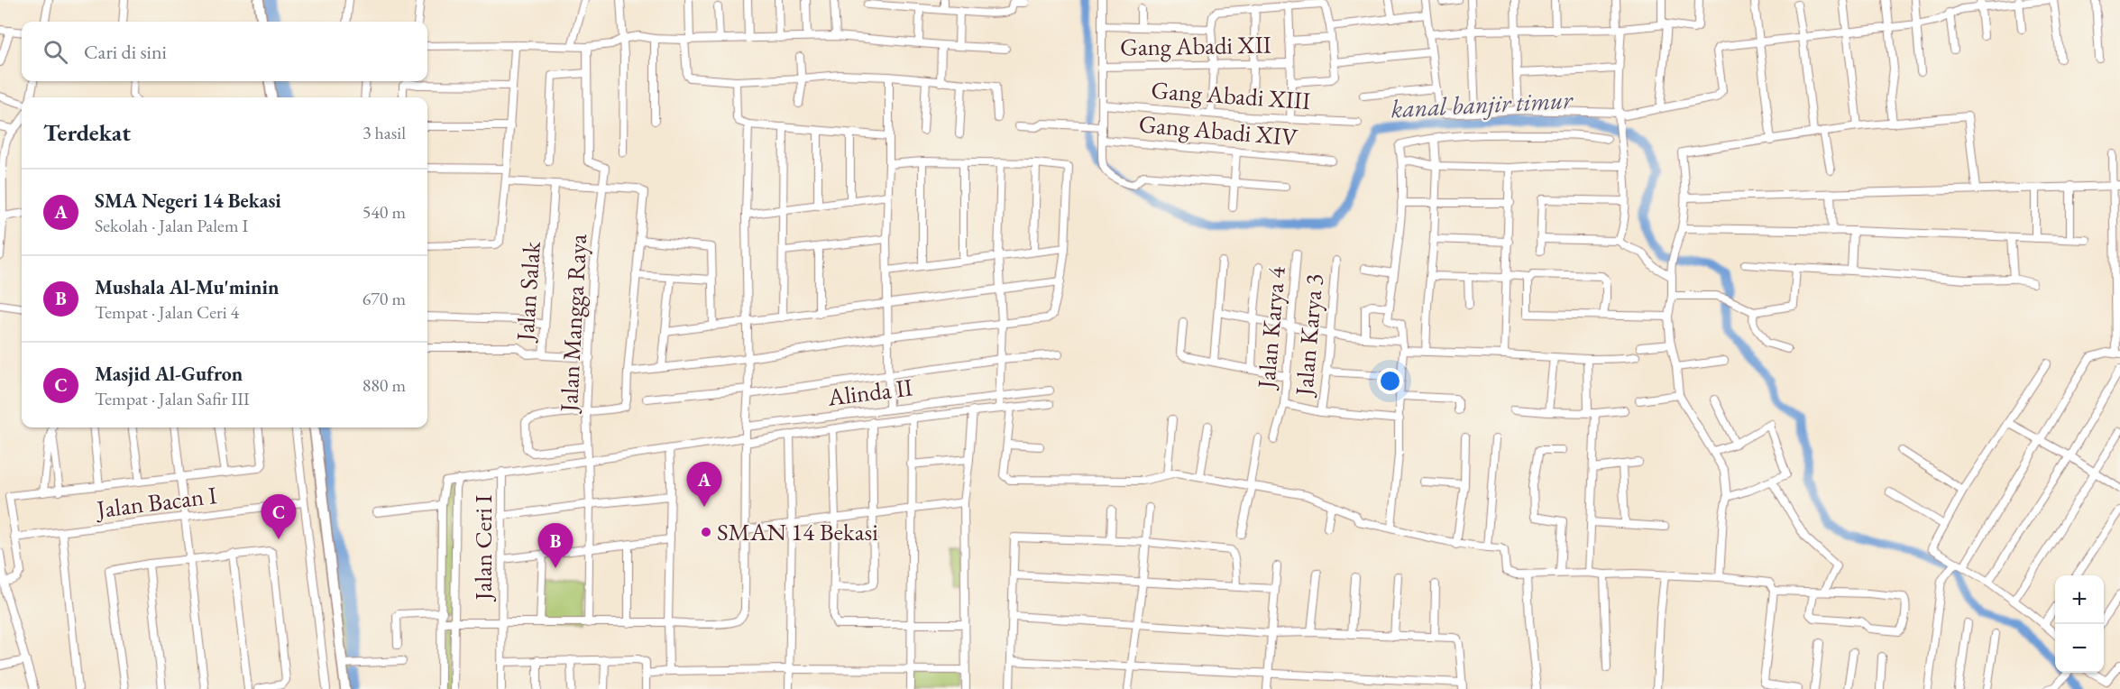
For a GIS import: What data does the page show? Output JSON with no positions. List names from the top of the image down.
{
  "streets": {
    "street": [
      "Gang Abadi XII",
      "Gang Abadi XIII",
      "Gang Abadi XIV",
      "Jalan Salak",
      "Jalan Mangga Raya",
      "Jalan Karya 4",
      "Jalan Karya 3",
      "Alinda II",
      "Jalan Bacan I",
      "Jalan Ceri I"
    ]
  },
  "crossings": [
    ["Jalan Salak", "Jalan Mangga Raya"]
  ],
  "water": ["kanal banjir timur"],
  "places": ["SMAN 14 Bekasi"],
  "page": {
    "search": "Cari di sini",
    "heading": ["Terdekat", "3 hasil"],
    "list": [
      {
        "mark": "A",
        "name": "SMA Negeri 14 Bekasi",
        "note": "Sekolah · Jalan Palem I",
        "value": "540 m"
      },
      {
        "mark": "B",
        "name": "Mushala Al-Mu'minin",
        "note": "Tempat · Jalan Ceri 4",
        "value": "670 m"
      },
      {
        "mark": "C",
        "name": "Masjid Al-Gufron",
        "note": "Tempat · Jalan Safir III",
        "value": "880 m"
      }
    ],
    "pins": ["A", "C", "B"],
    "map_buttons": ["+", "−"]
  }
}
